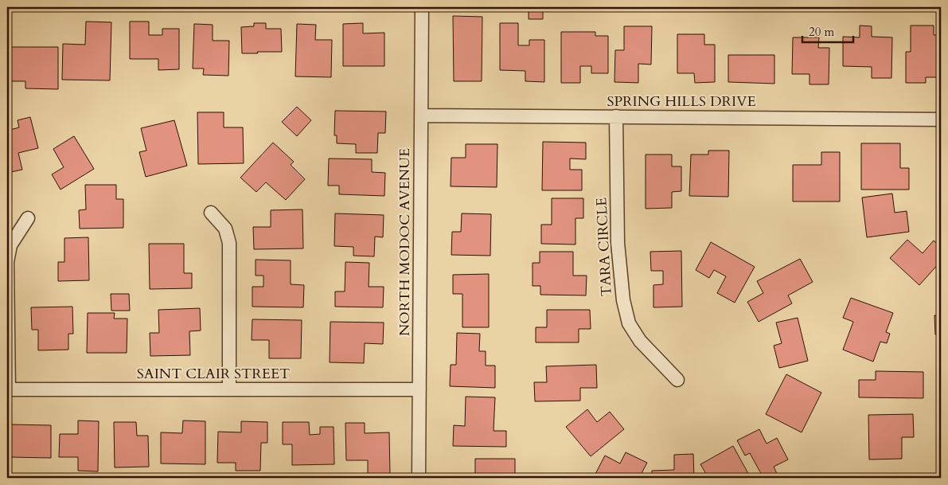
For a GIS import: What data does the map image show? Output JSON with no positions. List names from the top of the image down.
{
  "streets": {
    "street": [
      "SPRING HILLS DRIVE",
      "NORTH MODOC AVENUE",
      "TARA CIRCLE",
      "SAINT CLAIR STREET"
    ]
  },
  "crossings": [
    ["SPRING HILLS DRIVE", "NORTH MODOC AVENUE"],
    ["SPRING HILLS DRIVE", "TARA CIRCLE"],
    ["NORTH MODOC AVENUE", "SAINT CLAIR STREET"]
  ],
  "scale_bar": "20 m"
}
